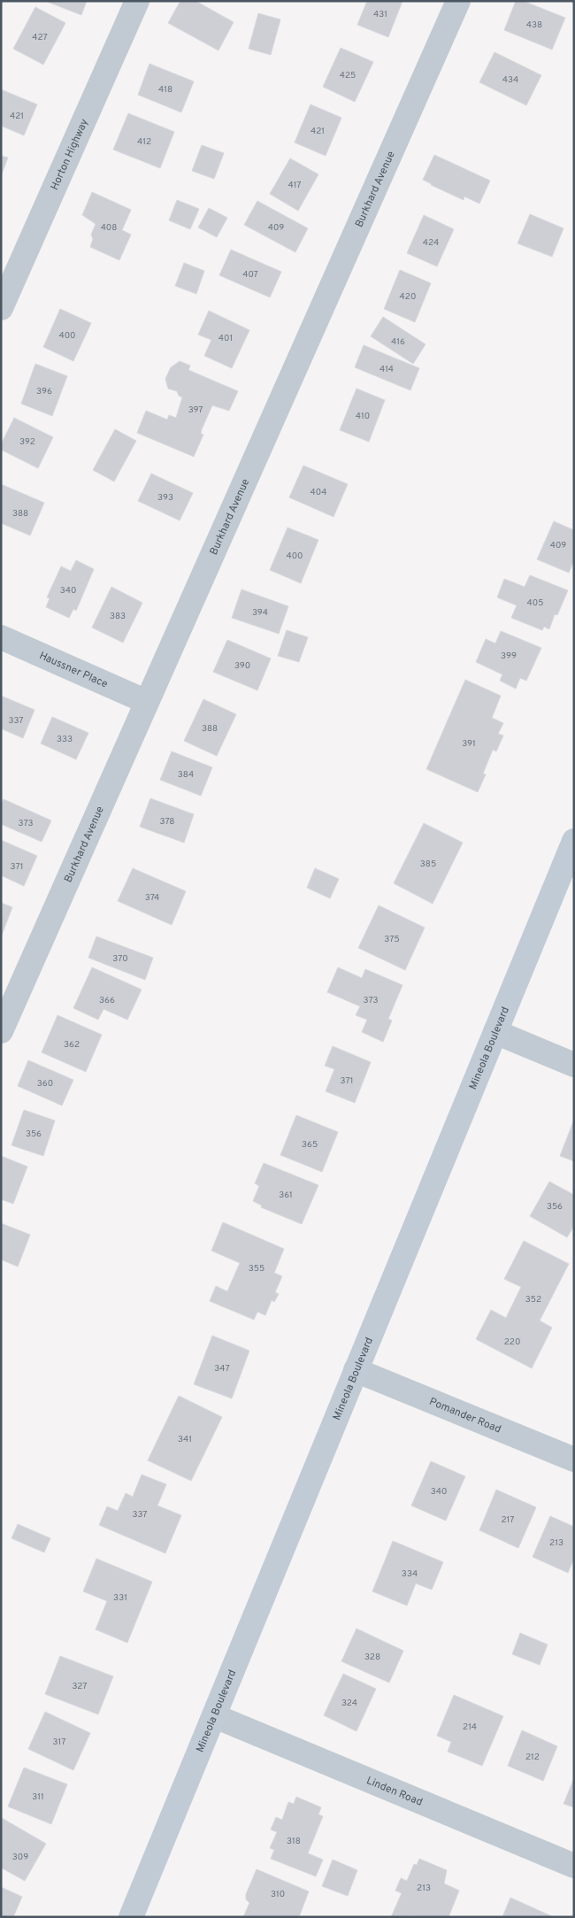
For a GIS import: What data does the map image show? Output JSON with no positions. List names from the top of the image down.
{
  "streets": {
    "main road": ["Mineola Boulevard"],
    "street": [
      "Horton Highway",
      "Burkhard Avenue",
      "Haussner Place",
      "Pomander Road",
      "Linden Road"
    ]
  },
  "crossings": [
    ["Burkhard Avenue", "Haussner Place"],
    ["Mineola Boulevard", "Pomander Road"],
    ["Mineola Boulevard", "Linden Road"]
  ],
  "house_numbers": [
    "431",
    "438",
    "427",
    "425",
    "434",
    "418",
    "421",
    "421",
    "412",
    "417",
    "408",
    "409",
    "424",
    "407",
    "420",
    "400",
    "401",
    "416",
    "414",
    "396",
    "397",
    "410",
    "392",
    "404",
    "393",
    "388",
    "409",
    "400",
    "340",
    "405",
    "394",
    "383",
    "399",
    "390",
    "337",
    "388",
    "333",
    "391",
    "384",
    "378",
    "373",
    "385",
    "371",
    "374",
    "375",
    "370",
    "366",
    "373",
    "362",
    "371",
    "360",
    "356",
    "365",
    "361",
    "356",
    "355",
    "352",
    "220",
    "347",
    "341",
    "340",
    "337",
    "217",
    "213",
    "334",
    "331",
    "328",
    "327",
    "324",
    "214",
    "317",
    "212",
    "311",
    "318",
    "309",
    "213",
    "310"
  ]
}
